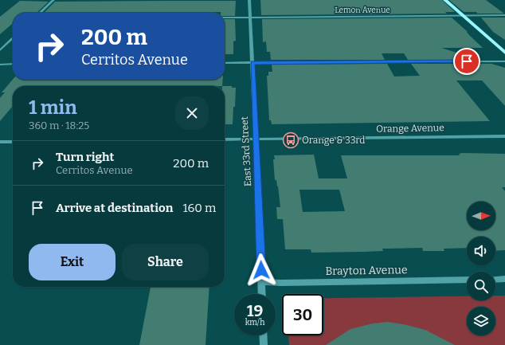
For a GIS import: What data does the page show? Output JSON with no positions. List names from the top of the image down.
{
  "streets": {
    "street": [
      "Lemon Avenue",
      "Orange Avenue",
      "East 33rd Street",
      "Brayton Avenue"
    ]
  },
  "crossings": [
    ["Lemon Avenue", "East 33rd Street"],
    ["Orange Avenue", "East 33rd Street"],
    ["East 33rd Street", "Brayton Avenue"]
  ],
  "places": {
    "bus stop": ["Orange & 33rd"]
  },
  "north": "right",
  "page": {
    "turn": ["200 m", "Cerritos Avenue"],
    "heading": ["1 min", "360 m · 18:25"],
    "list": [
      {
        "name": "Turn right",
        "note": "Cerritos Avenue",
        "value": "200 m"
      },
      {
        "name": "Arrive at destination",
        "value": "160 m"
      }
    ],
    "buttons": ["Exit", "Share"],
    "speed": "19 km/h",
    "limit": "30"
  }
}
